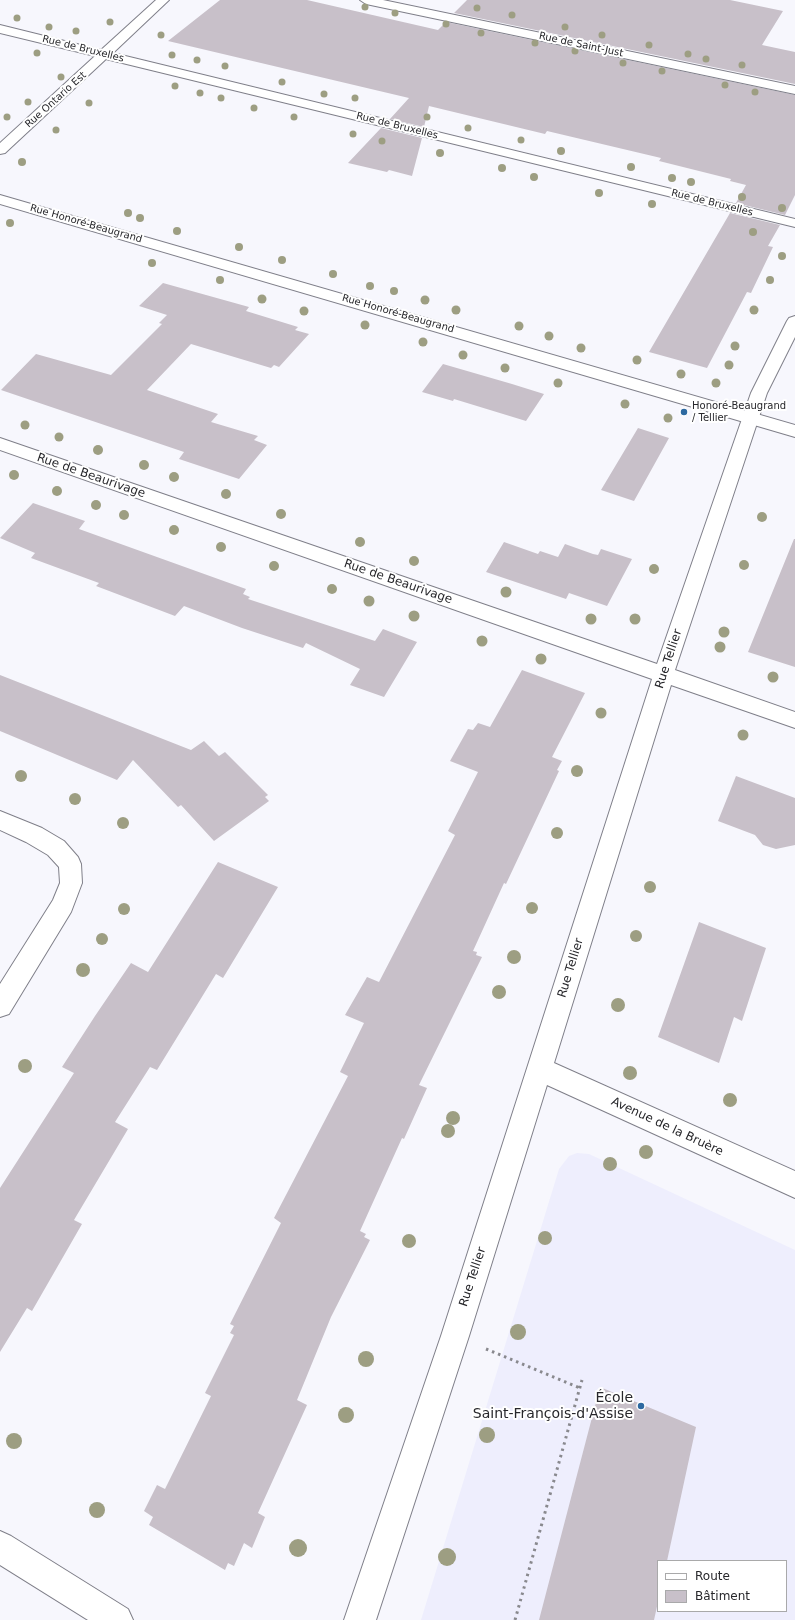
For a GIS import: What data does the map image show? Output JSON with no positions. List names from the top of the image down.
{
  "streets": {
    "street": [
      "Rue de Saint-Just",
      "Rue de Bruxelles",
      "Rue Ontario Est",
      "Rue Honoré-Beaugrand",
      "Rue de Beaurivage",
      "Rue Tellier",
      "Avenue de la Bruère"
    ]
  },
  "crossings": [
    ["Rue de Bruxelles", "Rue Ontario Est"],
    ["Rue Honoré-Beaugrand", "Rue Tellier"],
    ["Rue de Beaurivage", "Rue Tellier"],
    ["Rue Tellier", "Avenue de la Bruère"]
  ],
  "places": ["Honoré-Beaugrand / Tellier", "École Saint-François-d'Assise"],
  "legend": ["Route", "Bâtiment"]
}
